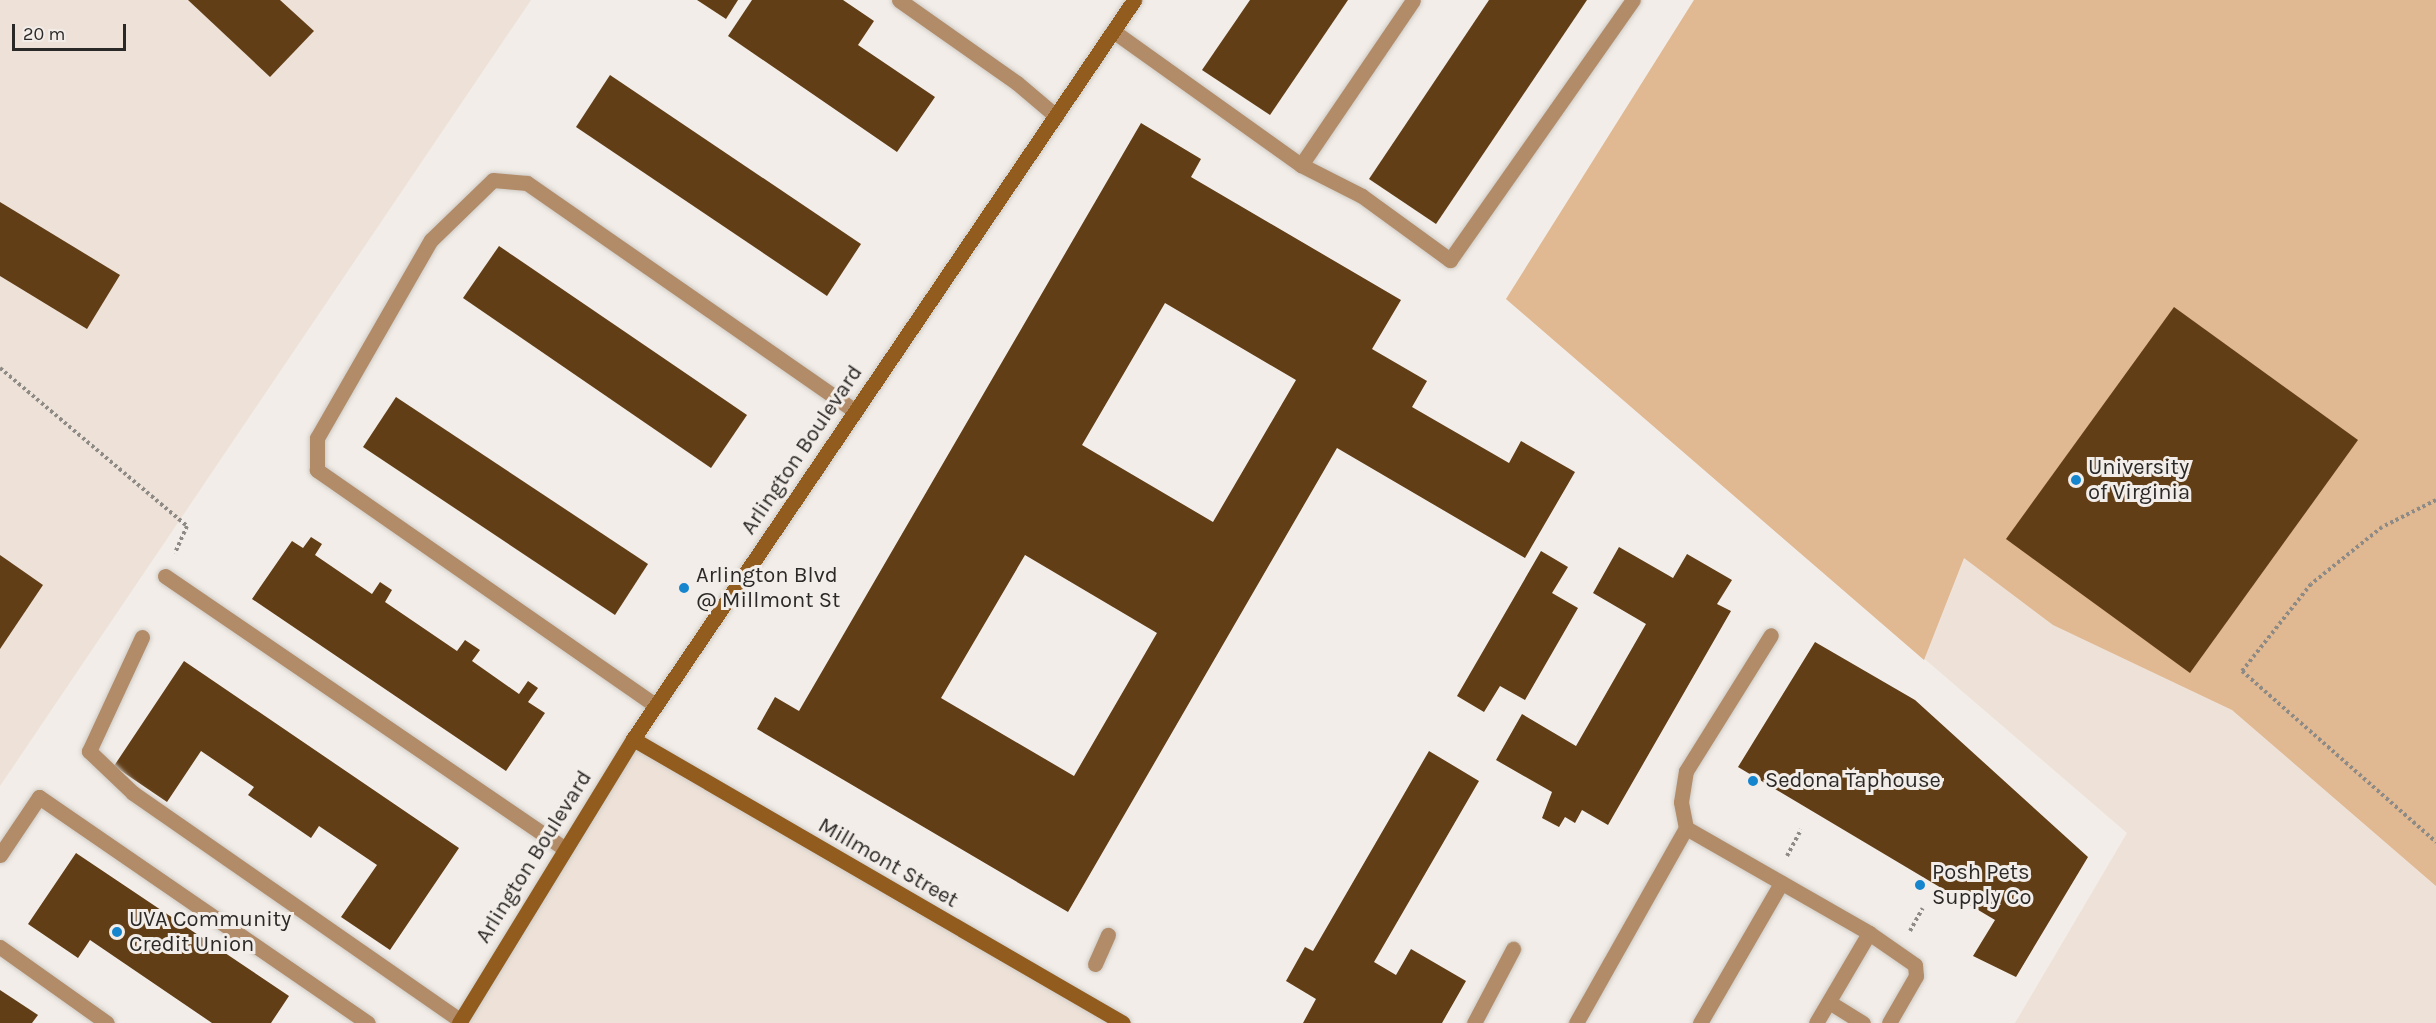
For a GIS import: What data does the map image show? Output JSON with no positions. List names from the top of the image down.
{
  "streets": {
    "street": ["Arlington Boulevard", "Millmont Street"]
  },
  "crossings": [
    ["Arlington Boulevard", "Millmont Street"]
  ],
  "places": [
    "University of Virginia",
    "Arlington Blvd @ Millmont St",
    "Sedona Taphouse",
    "Posh Pets Supply Co",
    "UVA Community Credit Union"
  ],
  "scale_bar": "20 m"
}
